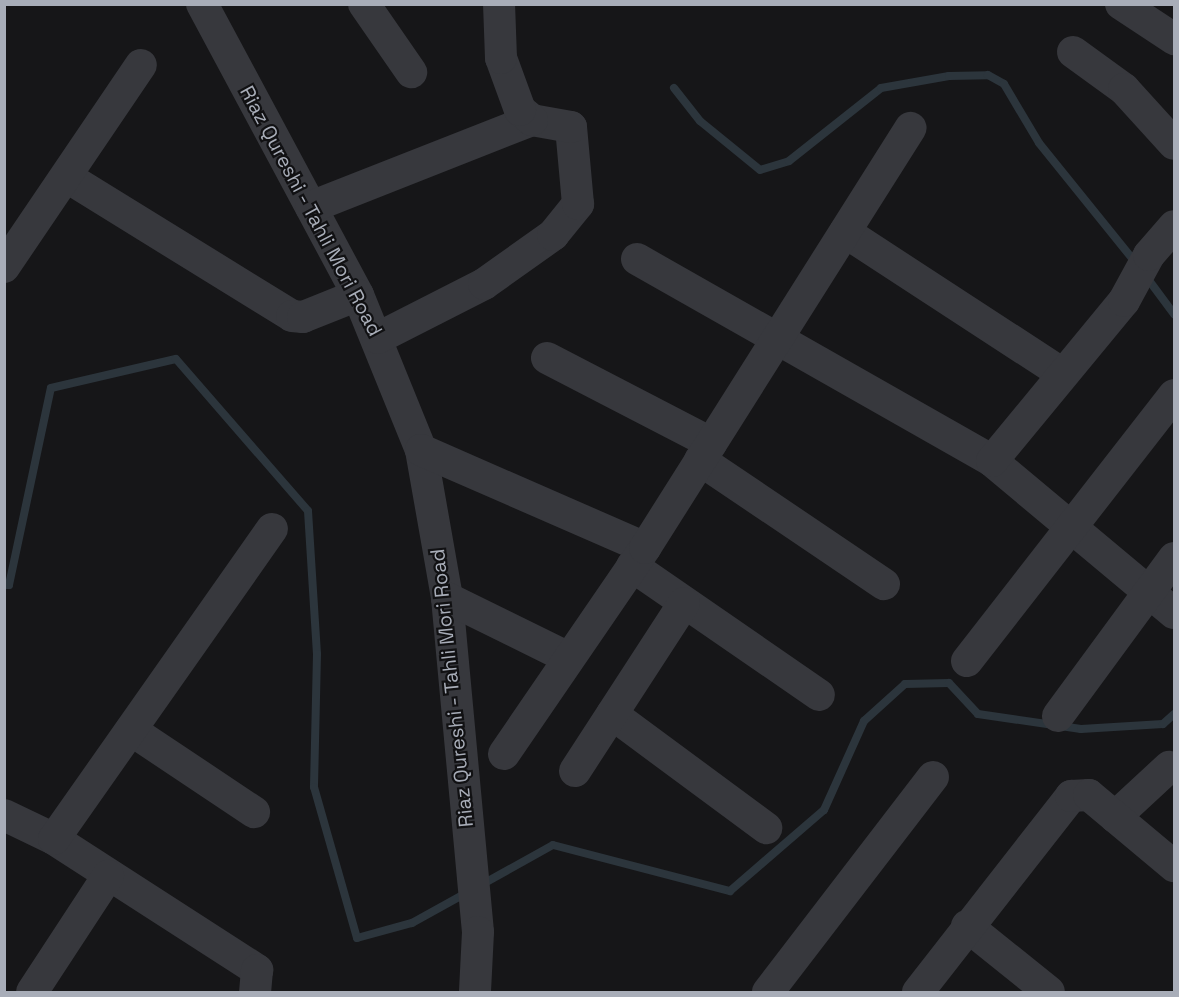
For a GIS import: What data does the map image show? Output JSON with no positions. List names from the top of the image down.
{
  "streets": {
    "street": ["Riaz Qureshi - Tahli Mori Road"]
  }
}
